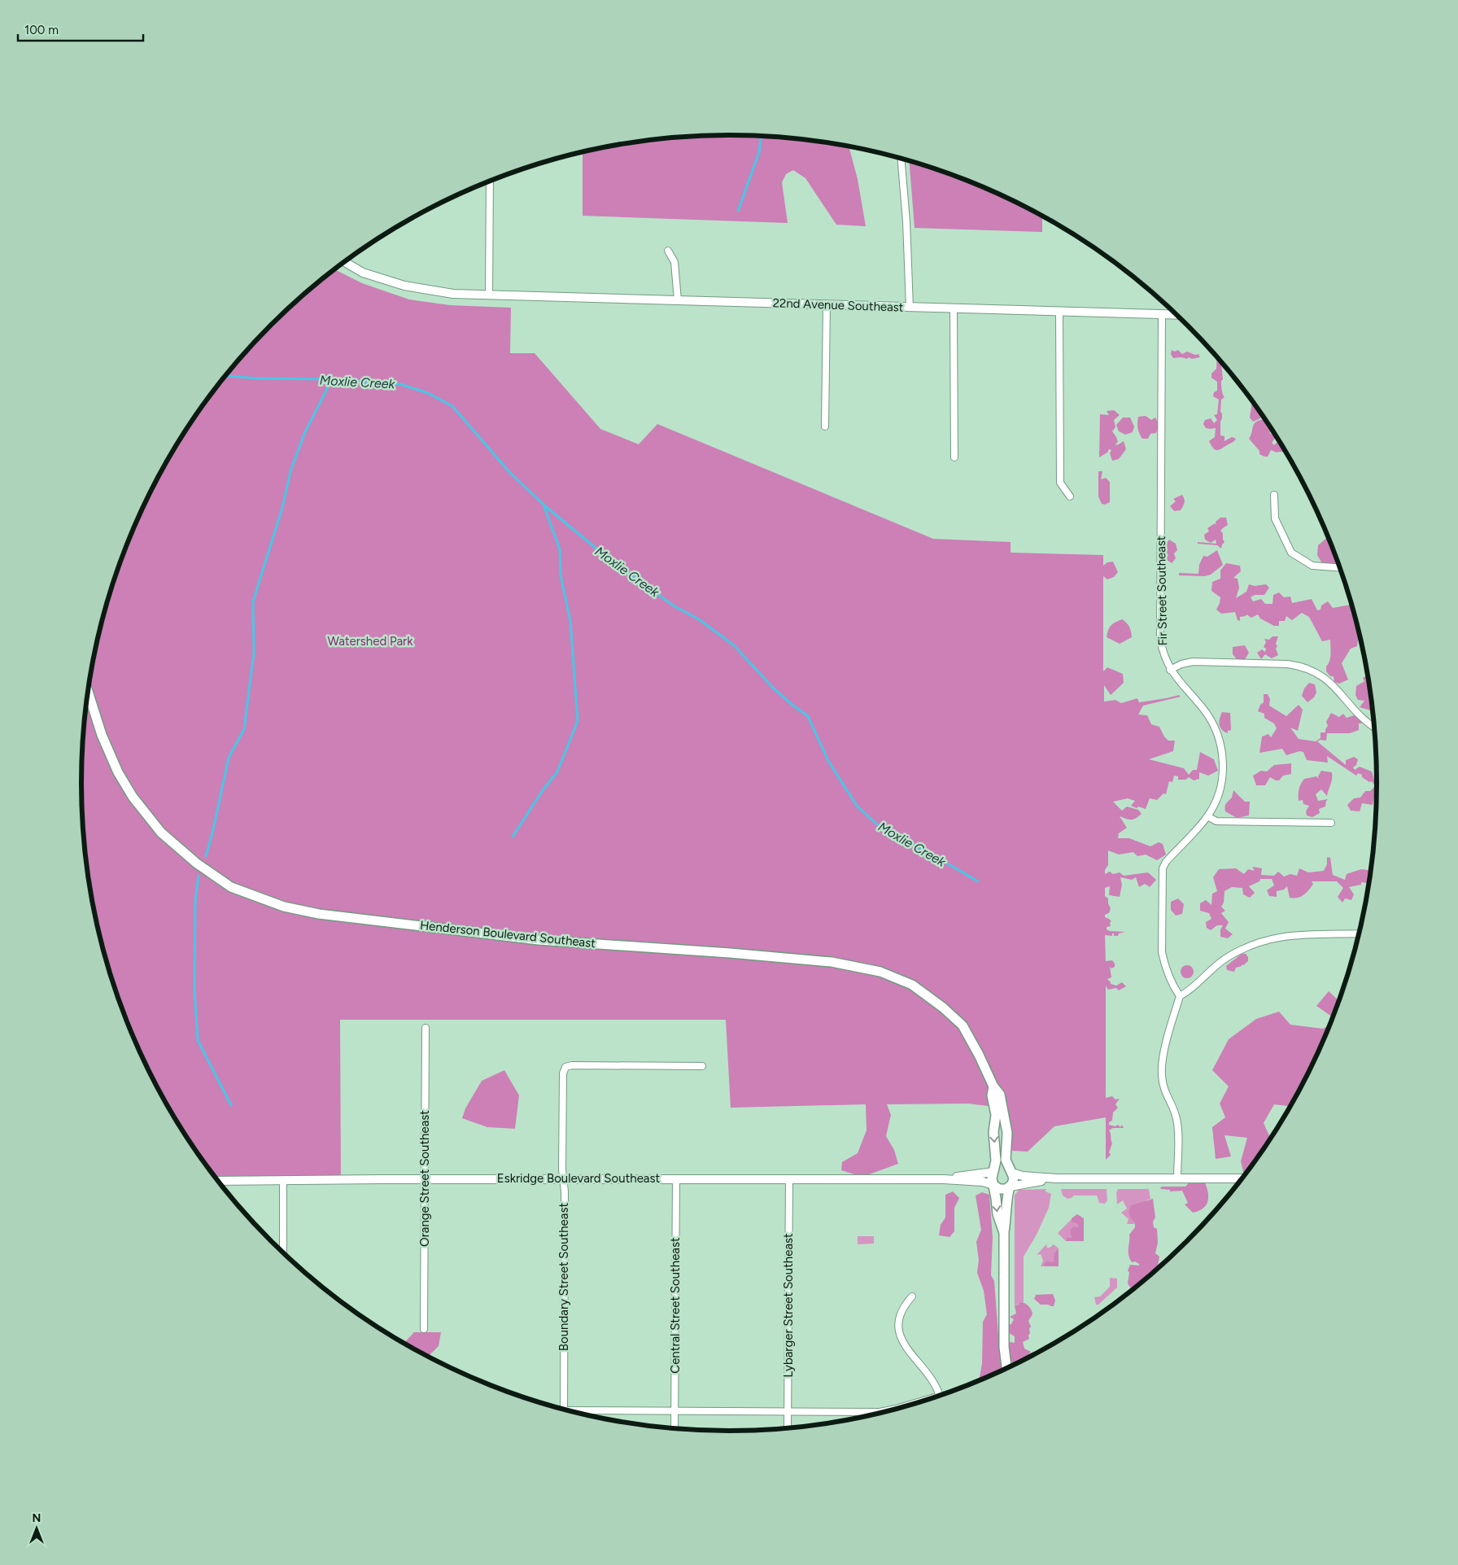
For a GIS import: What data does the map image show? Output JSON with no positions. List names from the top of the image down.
{
  "streets": {
    "main road": ["Henderson Boulevard Southeast"],
    "street": [
      "22nd Avenue Southeast",
      "Fir Street Southeast",
      "Orange Street Southeast",
      "Eskridge Boulevard Southeast",
      "Boundary Street Southeast",
      "Central Street Southeast",
      "Lybarger Street Southeast"
    ]
  },
  "crossings": [
    ["22nd Avenue Southeast", "Fir Street Southeast"],
    ["Henderson Boulevard Southeast", "Eskridge Boulevard Southeast"],
    ["Orange Street Southeast", "Eskridge Boulevard Southeast"],
    ["Eskridge Boulevard Southeast", "Boundary Street Southeast"],
    ["Eskridge Boulevard Southeast", "Central Street Southeast"],
    ["Eskridge Boulevard Southeast", "Lybarger Street Southeast"]
  ],
  "water": ["Moxlie Creek"],
  "parks": ["Watershed Park"],
  "scale_bar": "100 m",
  "north": "top"
}
